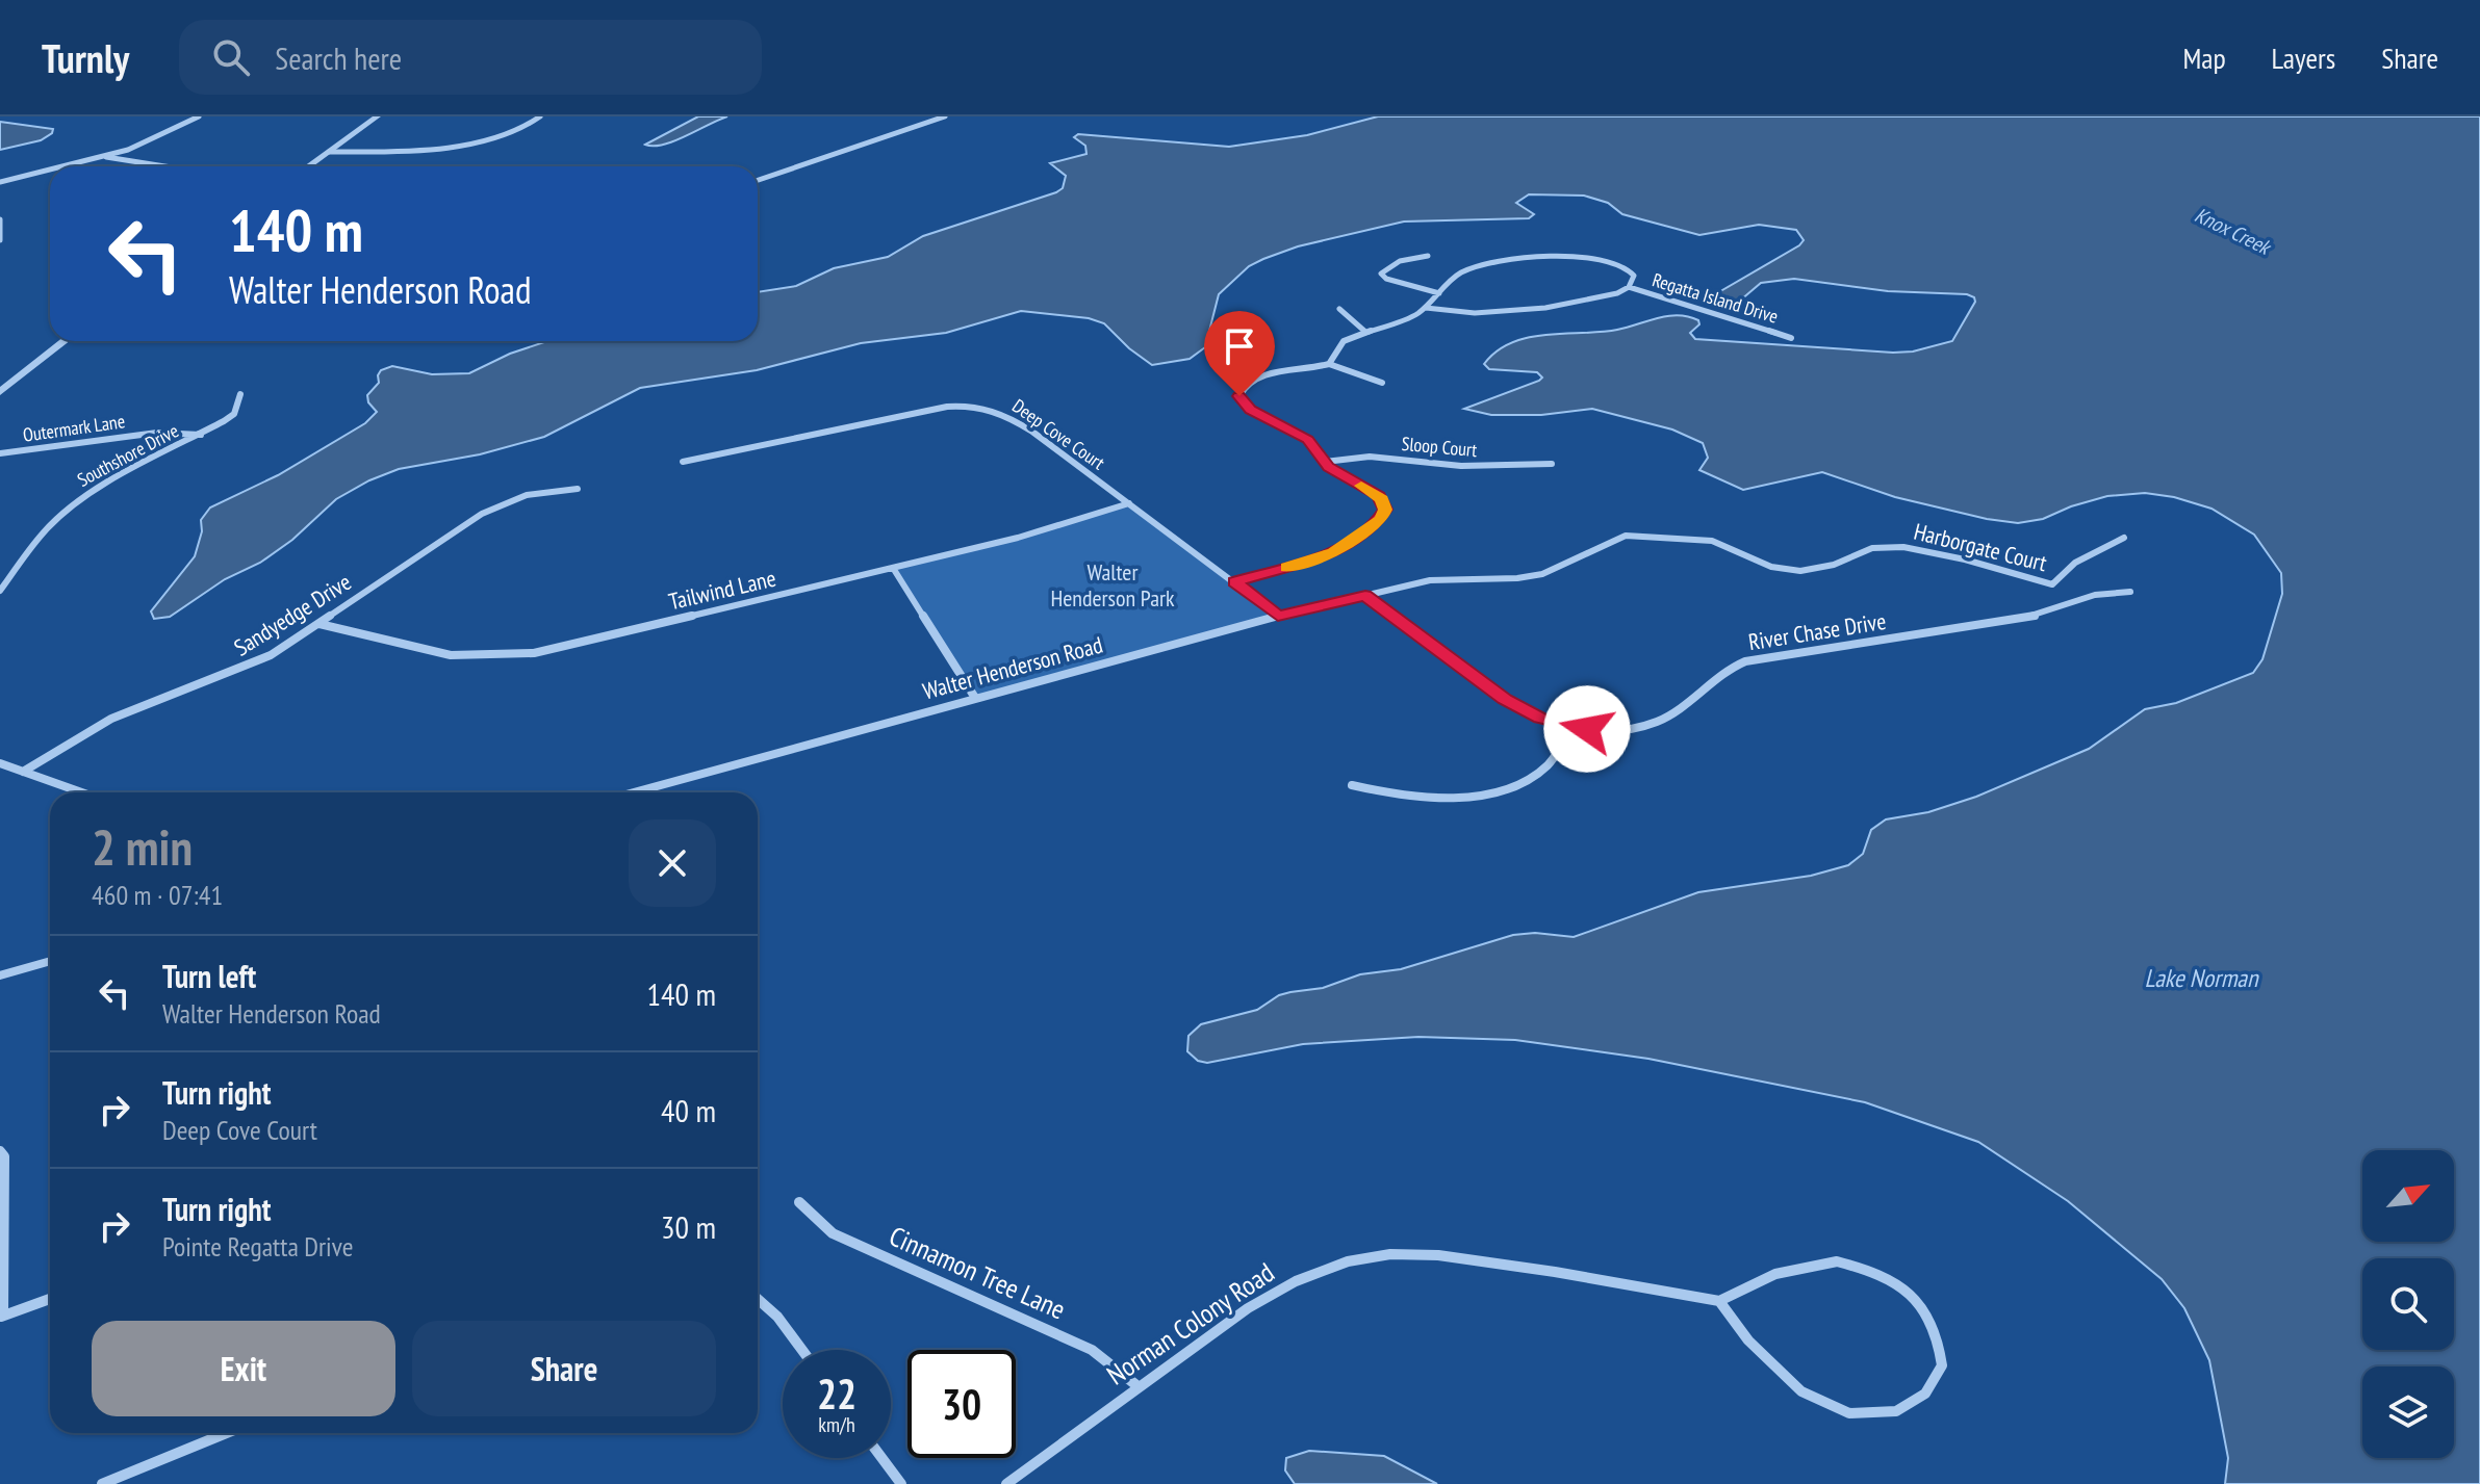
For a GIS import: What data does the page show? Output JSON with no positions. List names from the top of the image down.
{
  "streets": {
    "street": [
      "Regatta Island Drive",
      "Outermark Lane",
      "Deep Cove Court",
      "Sloop Court",
      "Southshore Drive",
      "Harborgate Court",
      "Tailwind Lane",
      "Sandyedge Drive",
      "River Chase Drive",
      "Walter Henderson Road",
      "Cinnamon Tree Lane",
      "Norman Colony Road"
    ]
  },
  "crossings": [
    ["Outermark Lane", "Southshore Drive"],
    ["Deep Cove Court", "Tailwind Lane"],
    ["Deep Cove Court", "Walter Henderson Road"],
    ["Harborgate Court", "Walter Henderson Road"],
    ["Tailwind Lane", "Sandyedge Drive"],
    ["River Chase Drive", "Walter Henderson Road"],
    ["Cinnamon Tree Lane", "Norman Colony Road"]
  ],
  "water": ["Knox Creek", "Lake Norman"],
  "parks": ["Walter Henderson Park"],
  "north": "top right",
  "page": {
    "header": "Turnly",
    "search": "Search here",
    "nav": ["Map", "Layers", "Share"],
    "turn": ["140 m", "Walter Henderson Road"],
    "heading": ["2 min", "460 m · 07:41"],
    "list": [
      {
        "name": "Turn left",
        "note": "Walter Henderson Road",
        "value": "140 m"
      },
      {
        "name": "Turn right",
        "note": "Deep Cove Court",
        "value": "40 m"
      },
      {
        "name": "Turn right",
        "note": "Pointe Regatta Drive",
        "value": "30 m"
      }
    ],
    "buttons": ["Exit", "Share"],
    "speed": "22 km/h",
    "limit": "30"
  }
}
